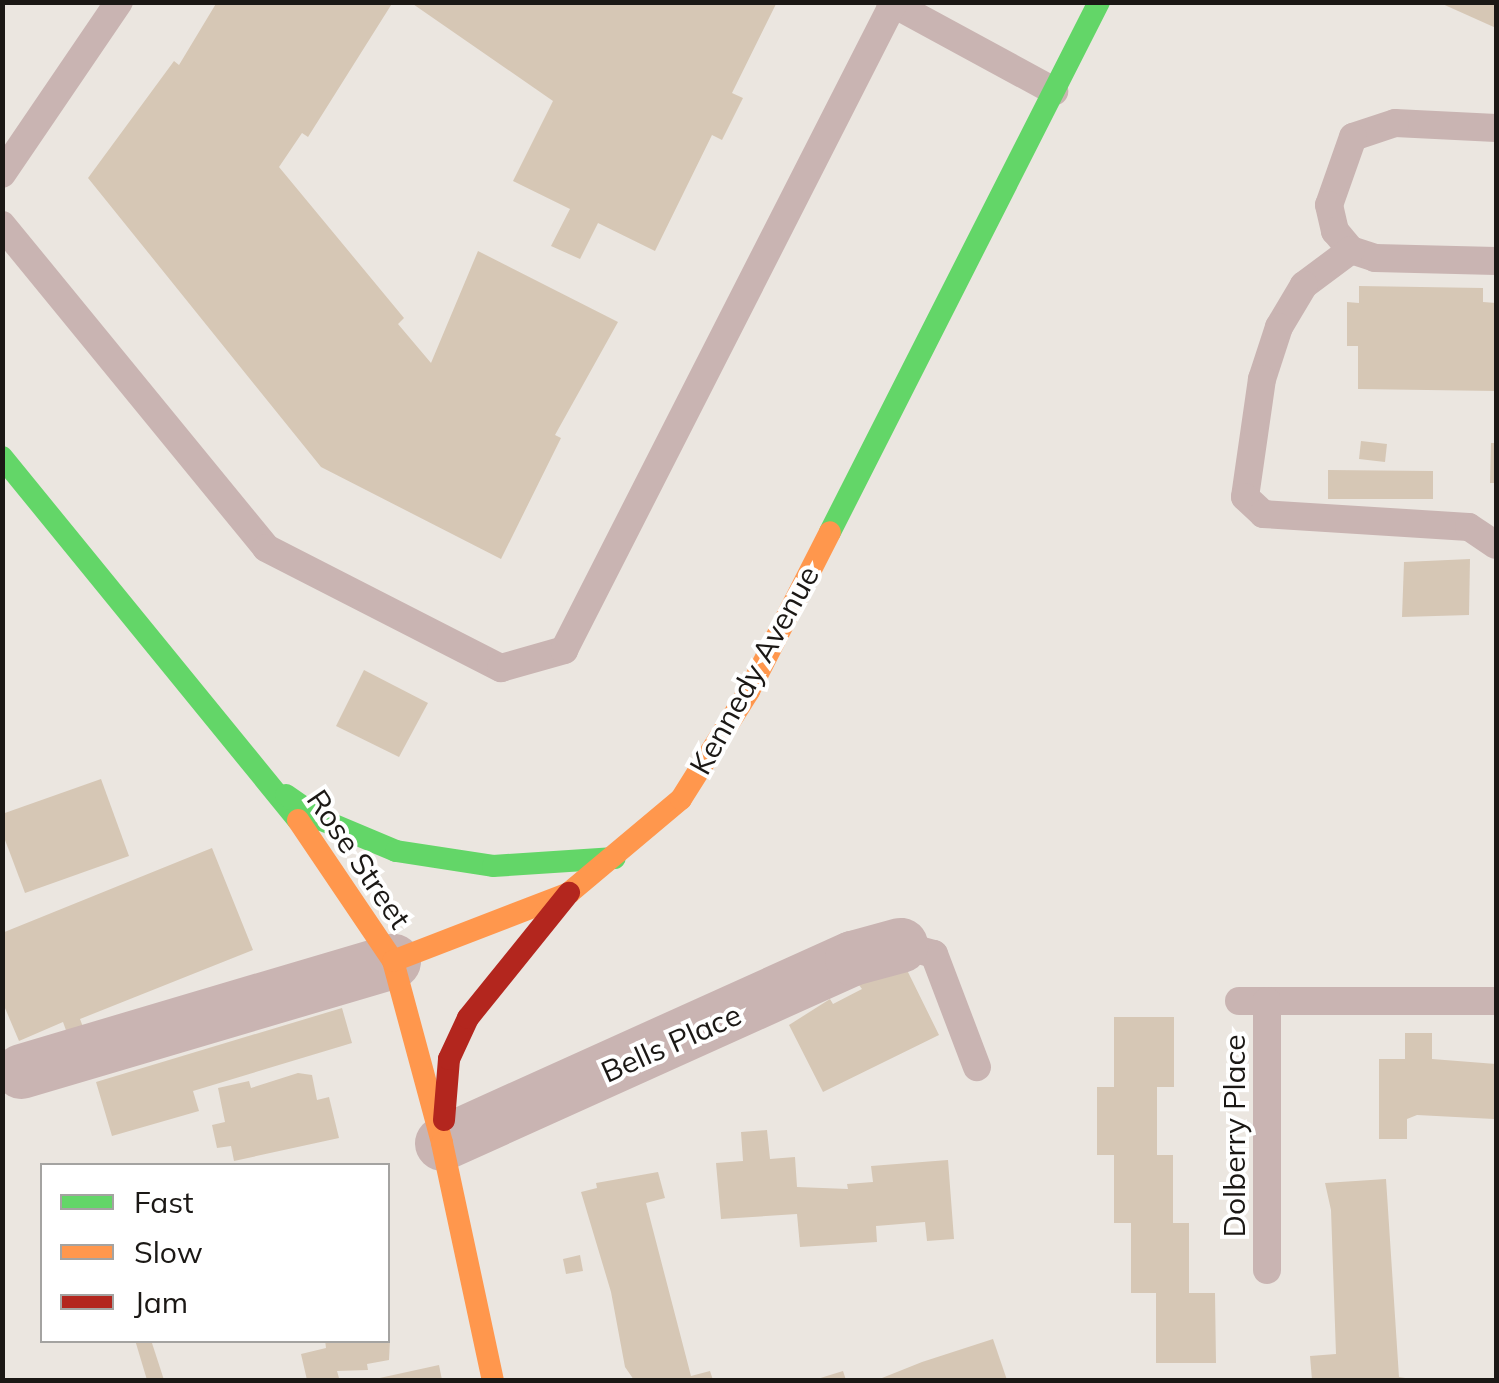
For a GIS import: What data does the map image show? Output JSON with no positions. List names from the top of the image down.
{
  "streets": {
    "street": ["Kennedy Avenue", "Rose Street", "Bells Place"],
    "lane": ["Dolberry Place"]
  },
  "crossings": [
    ["Kennedy Avenue", "Rose Street"],
    ["Rose Street", "Bells Place"]
  ],
  "legend": ["Fast", "Slow", "Jam"]
}
